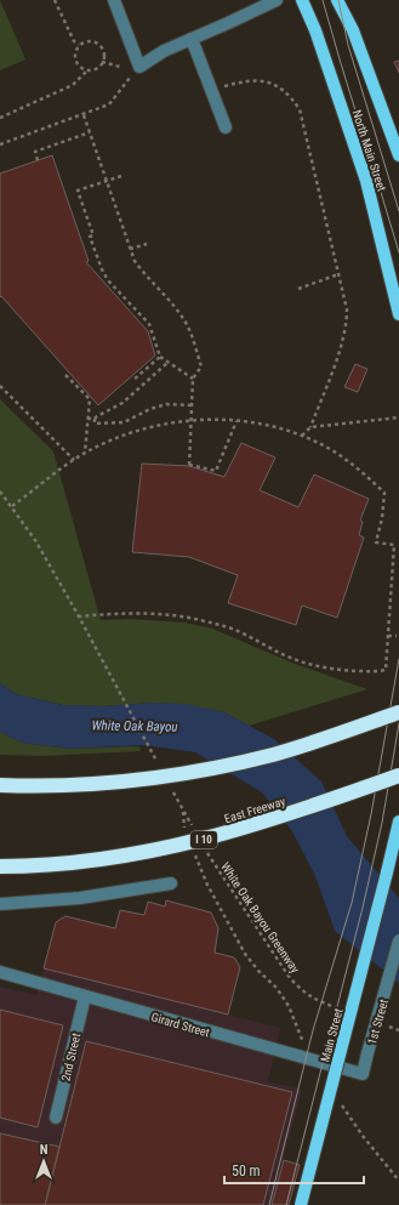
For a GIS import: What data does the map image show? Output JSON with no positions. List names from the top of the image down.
{
  "streets": {
    "highway": ["East Freeway", "I 10"],
    "main road": ["North Main Street", "Main Street"],
    "street": ["1st Street", "Girard Street", "2nd Street"],
    "path": ["White Oak Bayou Greenway"]
  },
  "crossings": [
    ["1st Street", "Girard Street"],
    ["Girard Street", "2nd Street"]
  ],
  "water": ["White Oak Bayou"],
  "scale_bar": "50 m",
  "north": "top"
}
